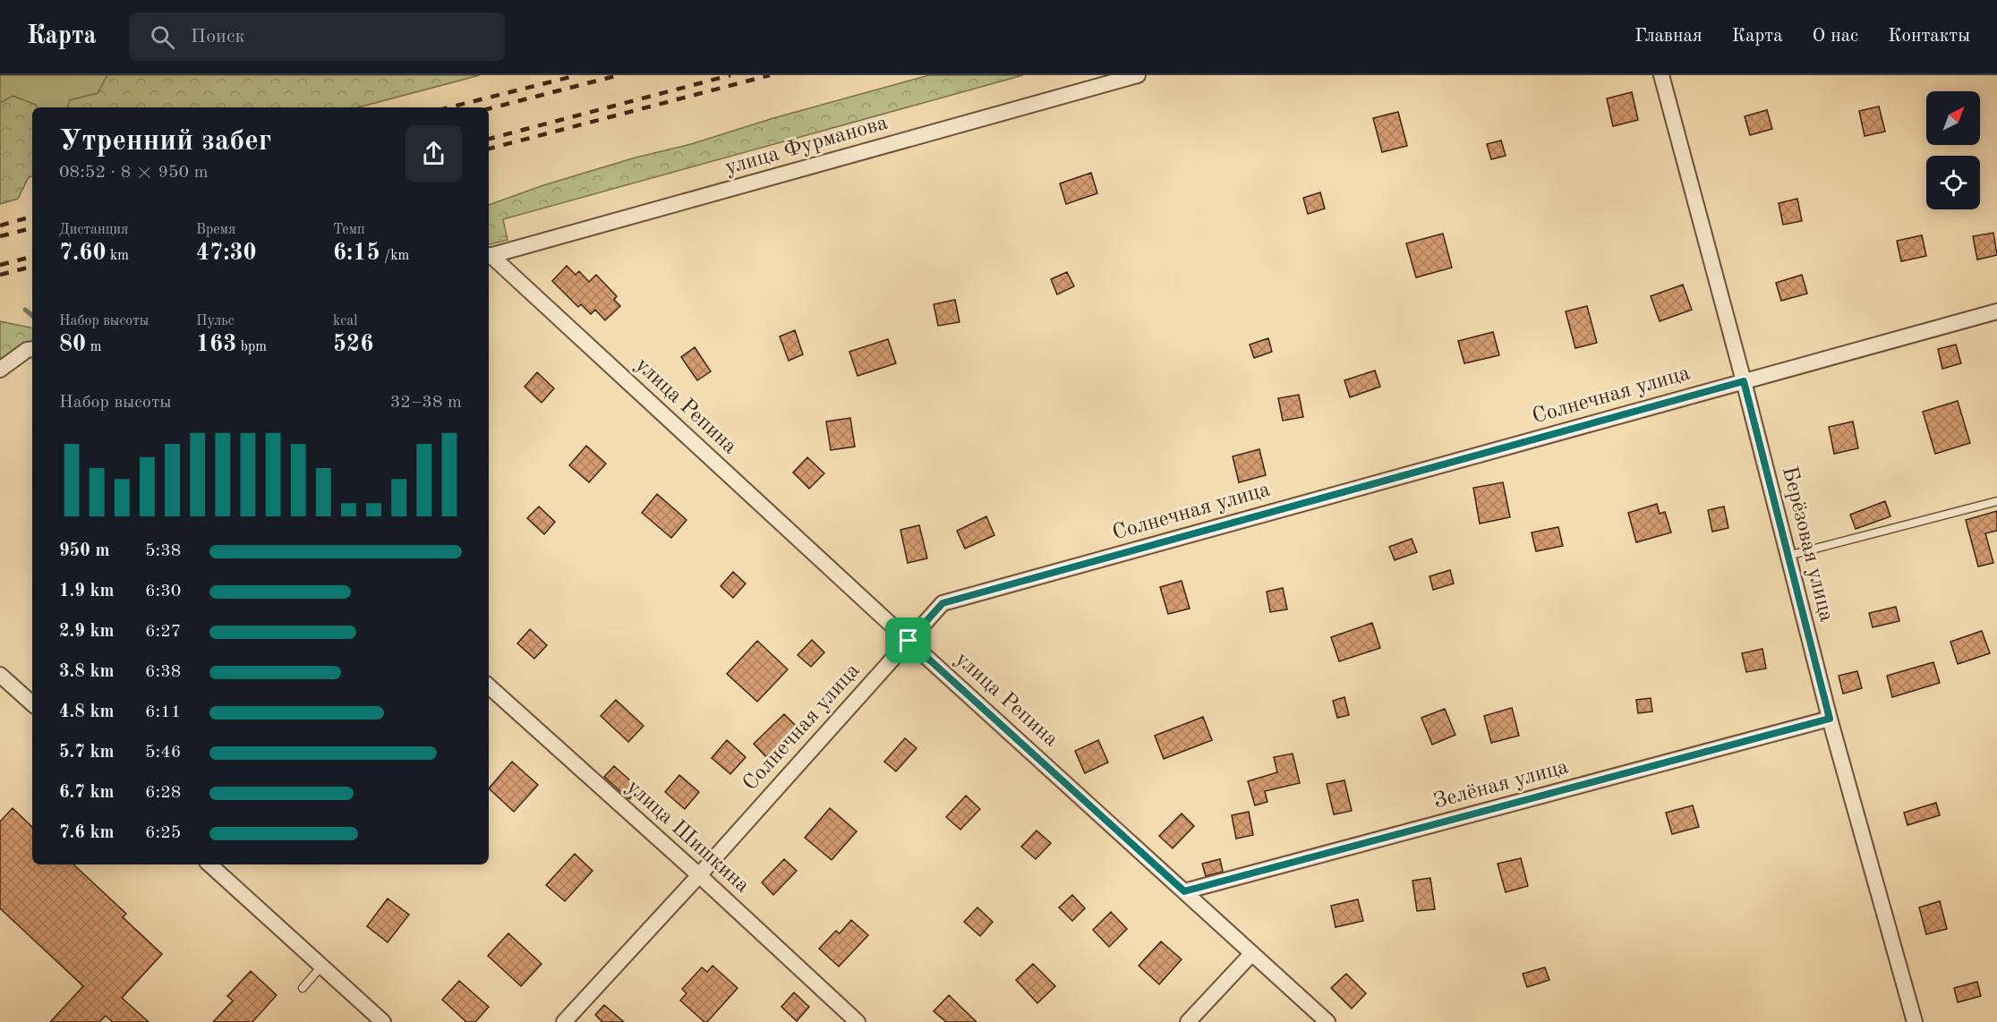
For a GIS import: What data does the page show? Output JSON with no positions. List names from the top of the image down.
{
  "streets": {
    "street": [
      "улица Фурманова",
      "Солнечная улица",
      "улица Репина",
      "Берёзовая улица",
      "Зелёная улица",
      "улица Шишкина"
    ]
  },
  "crossings": [
    ["улица Фурманова", "улица Репина"],
    ["Солнечная улица", "улица Репина"],
    ["Солнечная улица", "Берёзовая улица"],
    ["Солнечная улица", "улица Шишкина"],
    ["улица Репина", "Зелёная улица"],
    ["Берёзовая улица", "Зелёная улица"]
  ],
  "north": "top right",
  "page": {
    "header": "Карта",
    "search": "Поиск",
    "nav": [
      "Главная",
      "Карта",
      "О нас",
      "Контакты"
    ],
    "heading": ["Утренний забег", "08:52 · 8 × 950 m"],
    "stats": [
      ["Дистанция", "7.60 km"],
      ["Время", "47:30"],
      ["Темп", "6:15 /km"],
      ["Набор высоты", "80 m"],
      ["Пульс", "163 bpm"],
      ["kcal", "526"]
    ],
    "chart": ["Набор высоты", "32–38 m"],
    "list": [
      {
        "name": "950 m",
        "note": "5:38"
      },
      {
        "name": "1.9 km",
        "note": "6:30"
      },
      {
        "name": "2.9 km",
        "note": "6:27"
      },
      {
        "name": "3.8 km",
        "note": "6:38"
      },
      {
        "name": "4.8 km",
        "note": "6:11"
      },
      {
        "name": "5.7 km",
        "note": "5:46"
      },
      {
        "name": "6.7 km",
        "note": "6:28"
      },
      {
        "name": "7.6 km",
        "note": "6:25"
      }
    ]
  }
}
